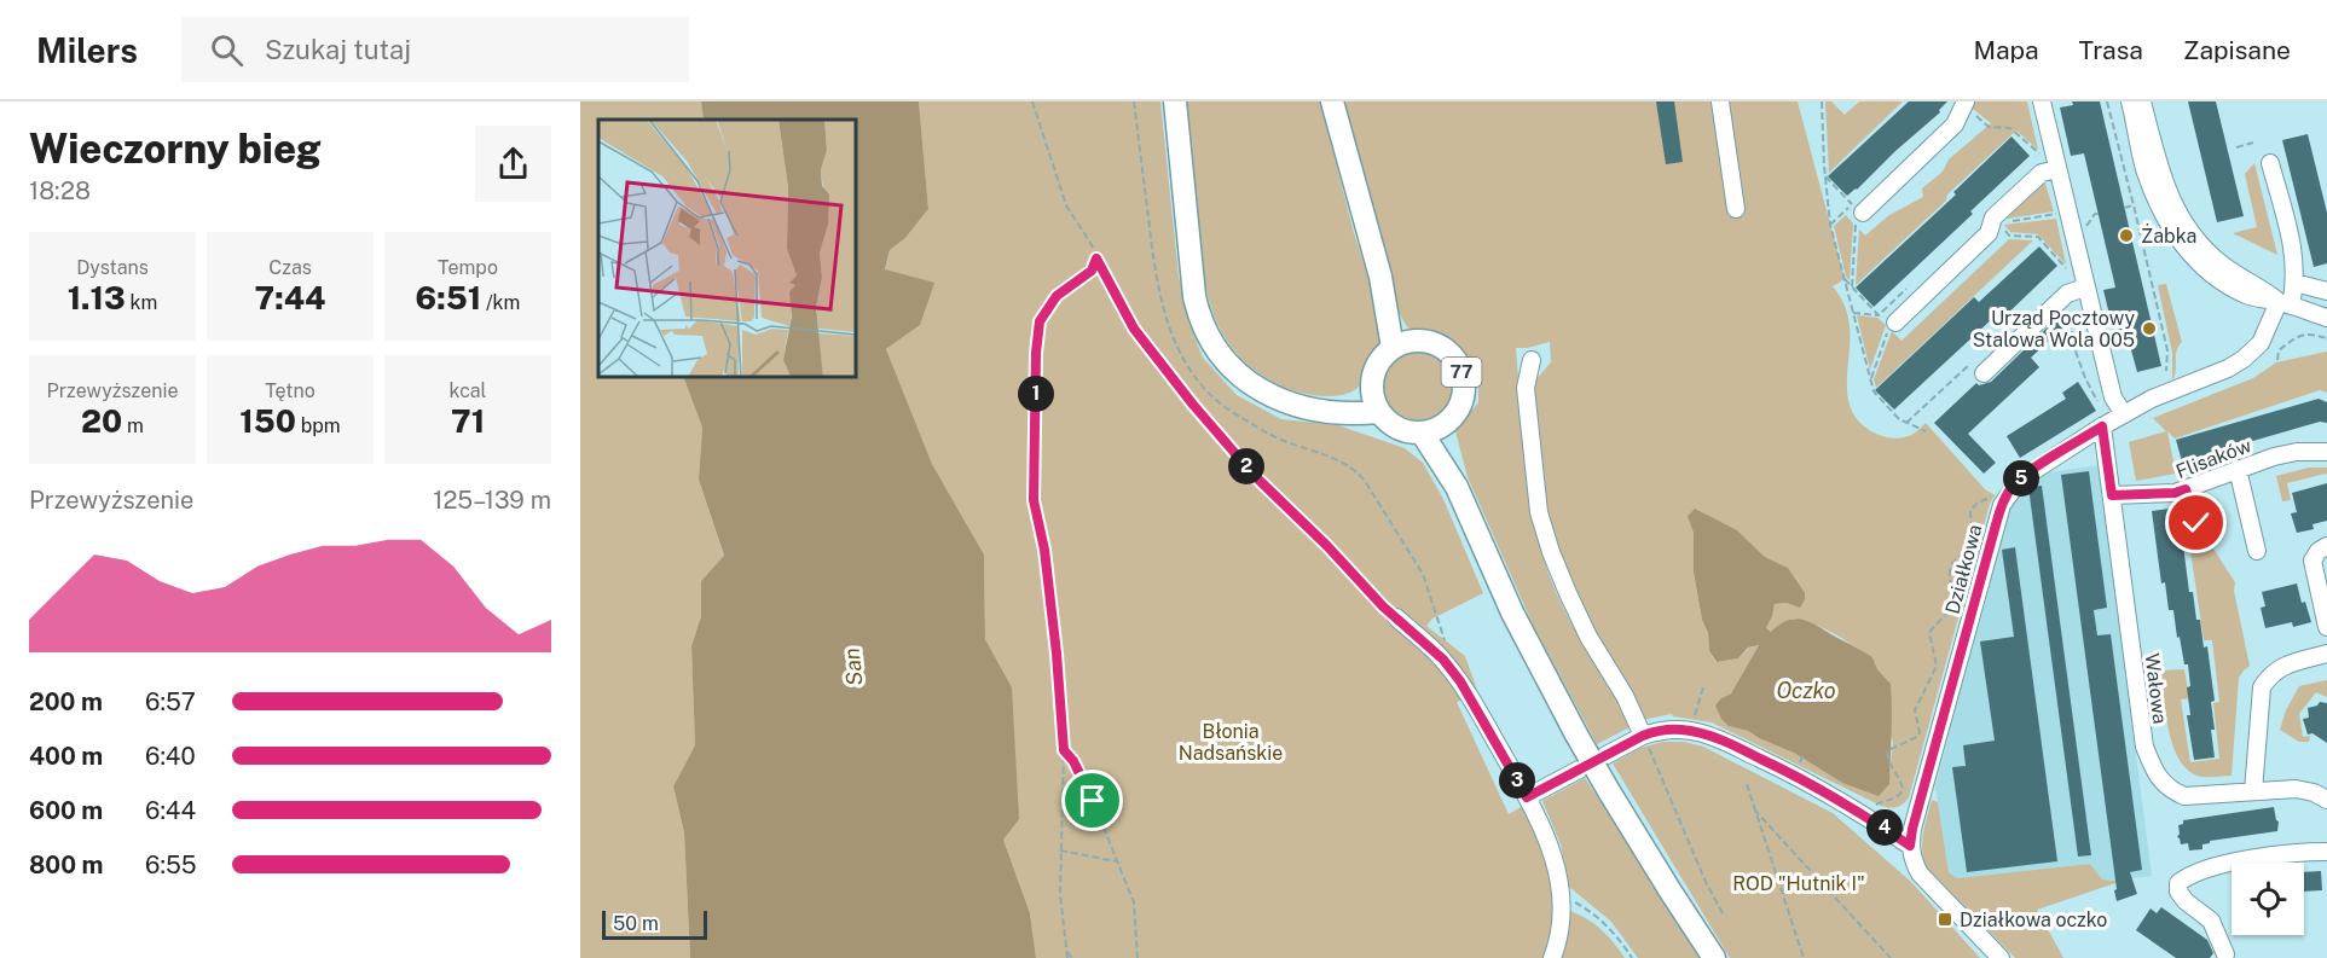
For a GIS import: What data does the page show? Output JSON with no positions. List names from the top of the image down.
{
  "streets": {
    "main road": ["77"],
    "street": ["Flisaków", "Działkowa", "Wałowa"]
  },
  "crossings": [
    ["Flisaków", "Wałowa"],
    ["Działkowa", "Wałowa"]
  ],
  "water": ["San", "Oczko"],
  "parks": ["Błonia Nadsańskie", "ROD \"Hutnik I\""],
  "places": {
    "other": ["Żabka", "Urząd Pocztowy Stalowa Wola 005"],
    "transit": ["Działkowa oczko"]
  },
  "scale_bar": "50 m",
  "page": {
    "header": "Milers",
    "search": "Szukaj tutaj",
    "nav": ["Mapa", "Trasa", "Zapisane"],
    "heading": ["Wieczorny bieg", "18:28"],
    "stats": [
      ["Dystans", "1.13 km"],
      ["Czas", "7:44"],
      ["Tempo", "6:51 /km"],
      ["Przewyższenie", "20 m"],
      ["Tętno", "150 bpm"],
      ["kcal", "71"]
    ],
    "pins": [
      "1",
      "2",
      "5",
      "3",
      "4"
    ],
    "chart": ["Przewyższenie", "125–139 m"],
    "list": [
      {
        "name": "200 m",
        "note": "6:57"
      },
      {
        "name": "400 m",
        "note": "6:40"
      },
      {
        "name": "600 m",
        "note": "6:44"
      },
      {
        "name": "800 m",
        "note": "6:55"
      }
    ],
    "scale": "50 m"
  }
}
